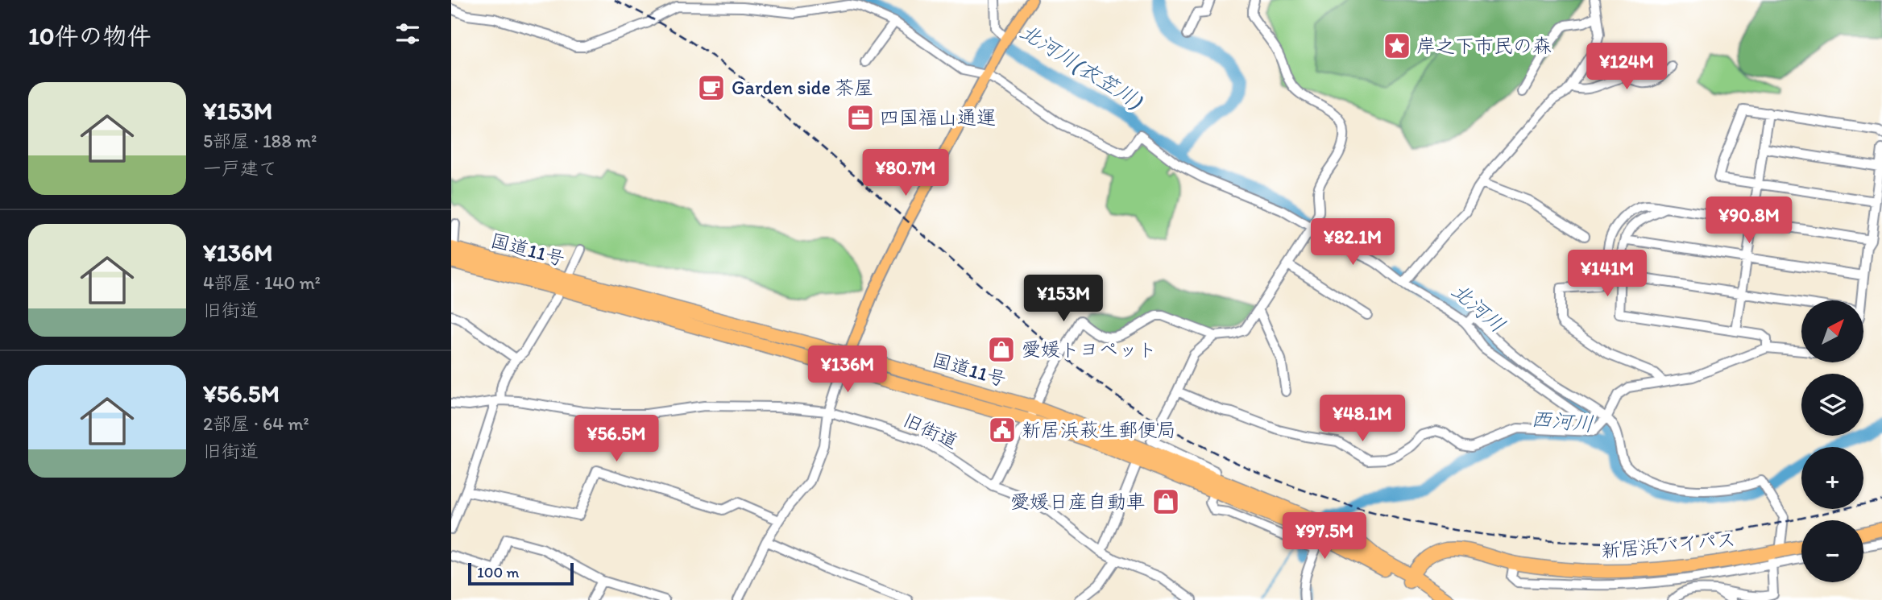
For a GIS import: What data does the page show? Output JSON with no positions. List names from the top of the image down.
{
  "streets": {
    "highway": ["国道11号", "新居浜バイパス"],
    "street": ["旧街道"]
  },
  "crossings": [
    ["国道11号", "新居浜バイパス"]
  ],
  "water": ["北河川(衣笠川)", "北河川", "西河川"],
  "places": {
    "place": ["岸之下市民の森"],
    "cafe": ["Garden side 茶屋"],
    "office": ["四国福山通運"],
    "shop": ["愛媛トヨペット", "愛媛日産自動車"],
    "public building": ["新居浜萩生郵便局"]
  },
  "scale_bar": "100 m",
  "north": "top right",
  "page": {
    "heading": "10件の物件",
    "price": [
      "¥124M",
      "¥80.7M",
      "¥90.8M",
      "¥82.1M",
      "¥141M",
      "¥153M",
      "¥136M",
      "¥48.1M",
      "¥56.5M",
      "¥97.5M"
    ],
    "list": [
      {
        "name": "¥153M",
        "note": "5部屋 · 188 m² · 一戸建て"
      },
      {
        "name": "¥136M",
        "note": "4部屋 · 140 m² · 旧街道"
      },
      {
        "name": "¥56.5M",
        "note": "2部屋 · 64 m² · 旧街道"
      }
    ],
    "map_buttons": ["+", "−"],
    "scale": "100 m"
  }
}
